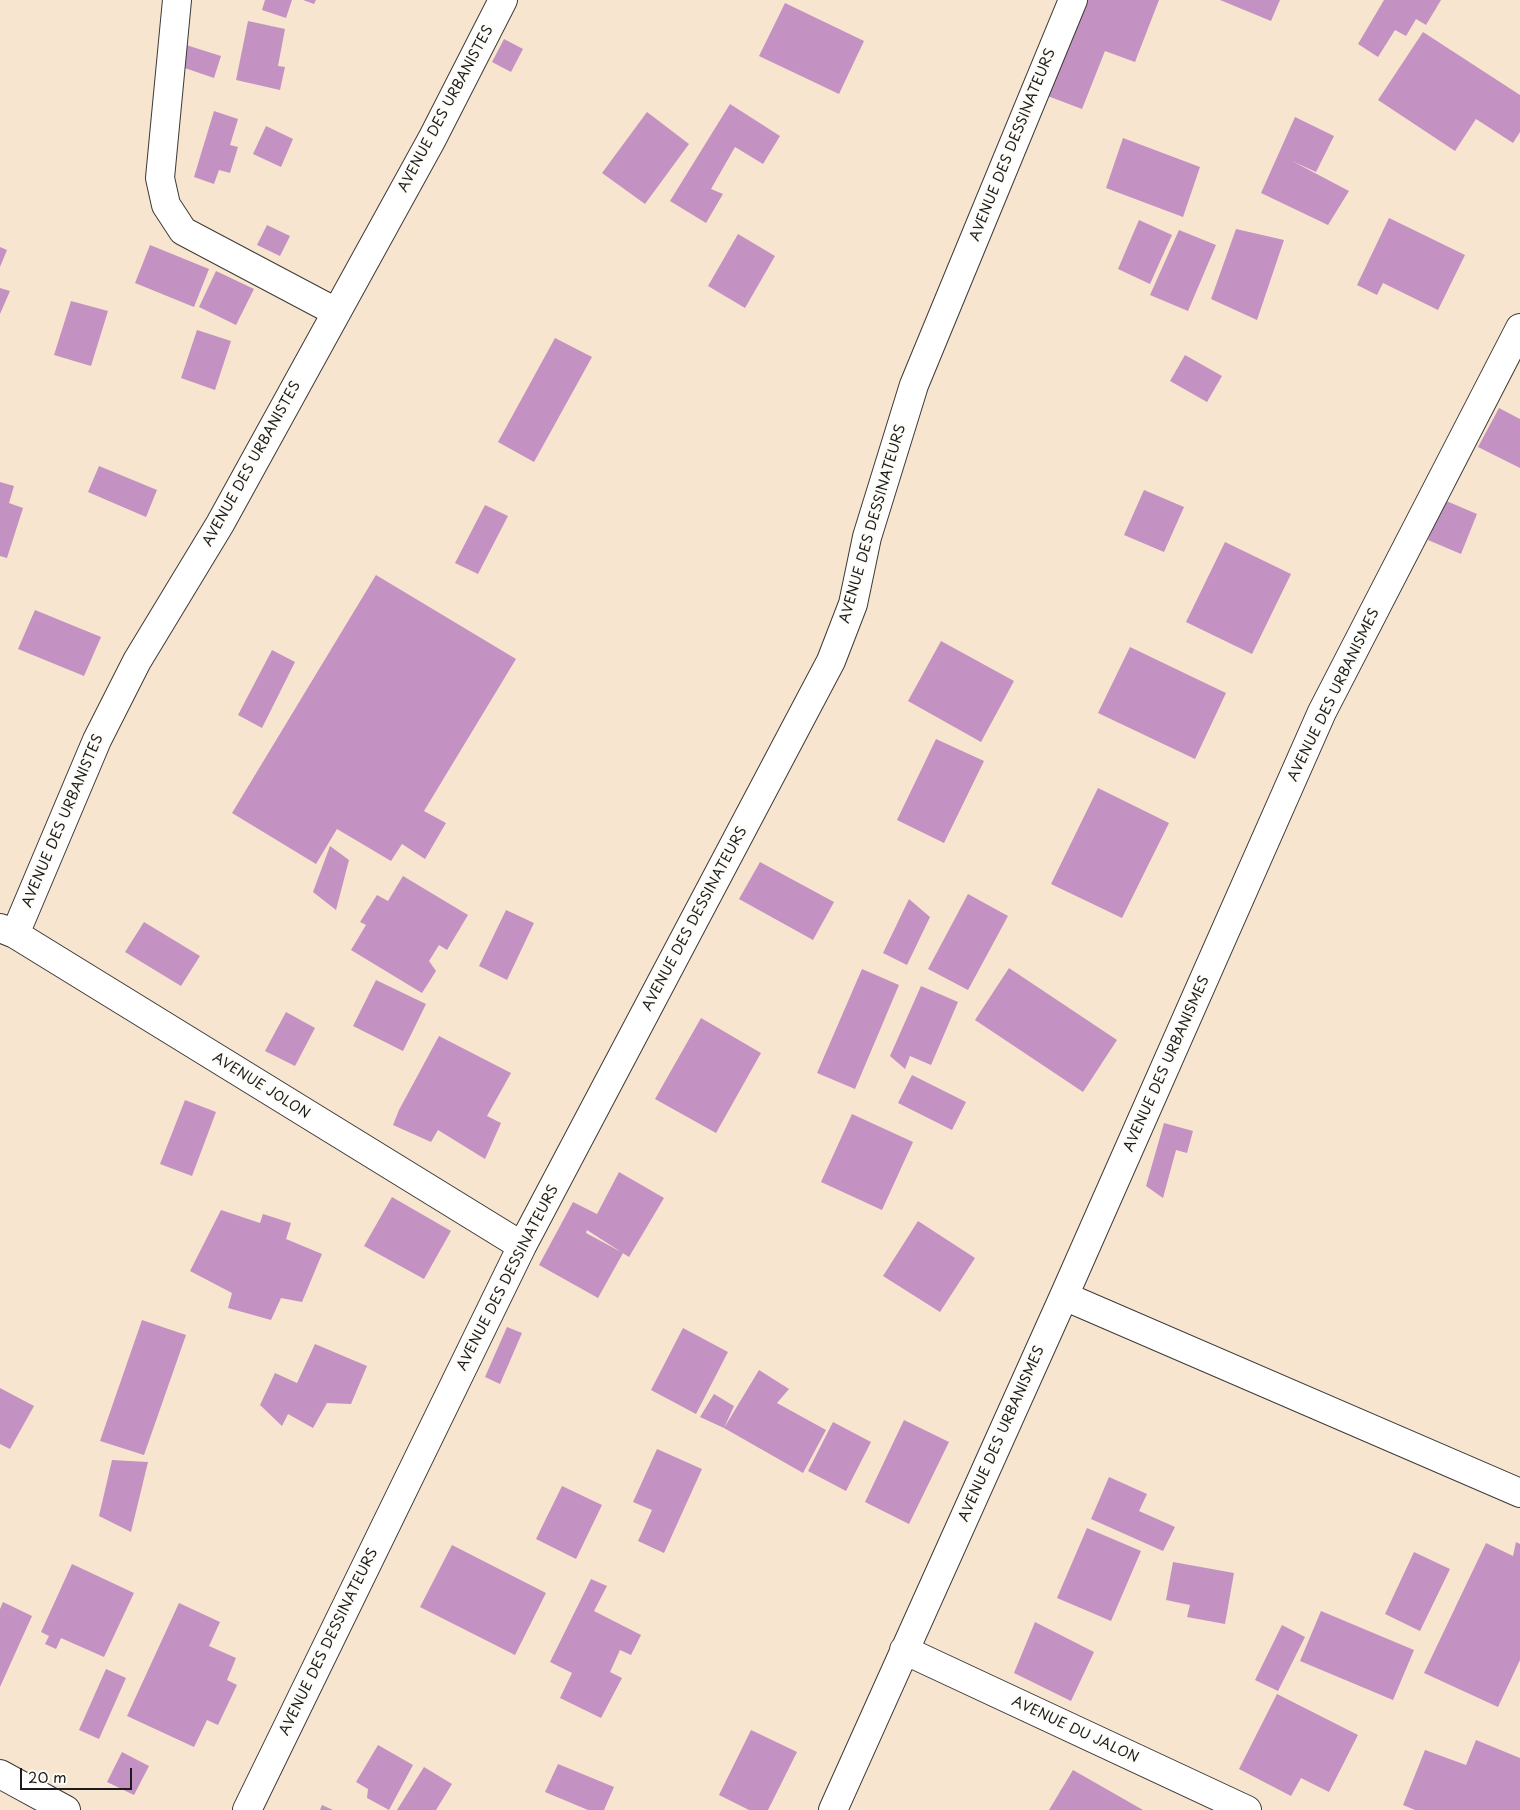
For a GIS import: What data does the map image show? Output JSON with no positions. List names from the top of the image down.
{
  "streets": {
    "street": [
      "AVENUE DES URBANISTES",
      "AVENUE DES DESSINATEURS",
      "AVENUE DES URBANISMES",
      "AVENUE JOLON",
      "AVENUE DU JALON"
    ]
  },
  "crossings": [
    ["AVENUE DES URBANISTES", "AVENUE JOLON"],
    ["AVENUE DES DESSINATEURS", "AVENUE JOLON"],
    ["AVENUE DES URBANISMES", "AVENUE DU JALON"]
  ],
  "scale_bar": "20 m"
}
